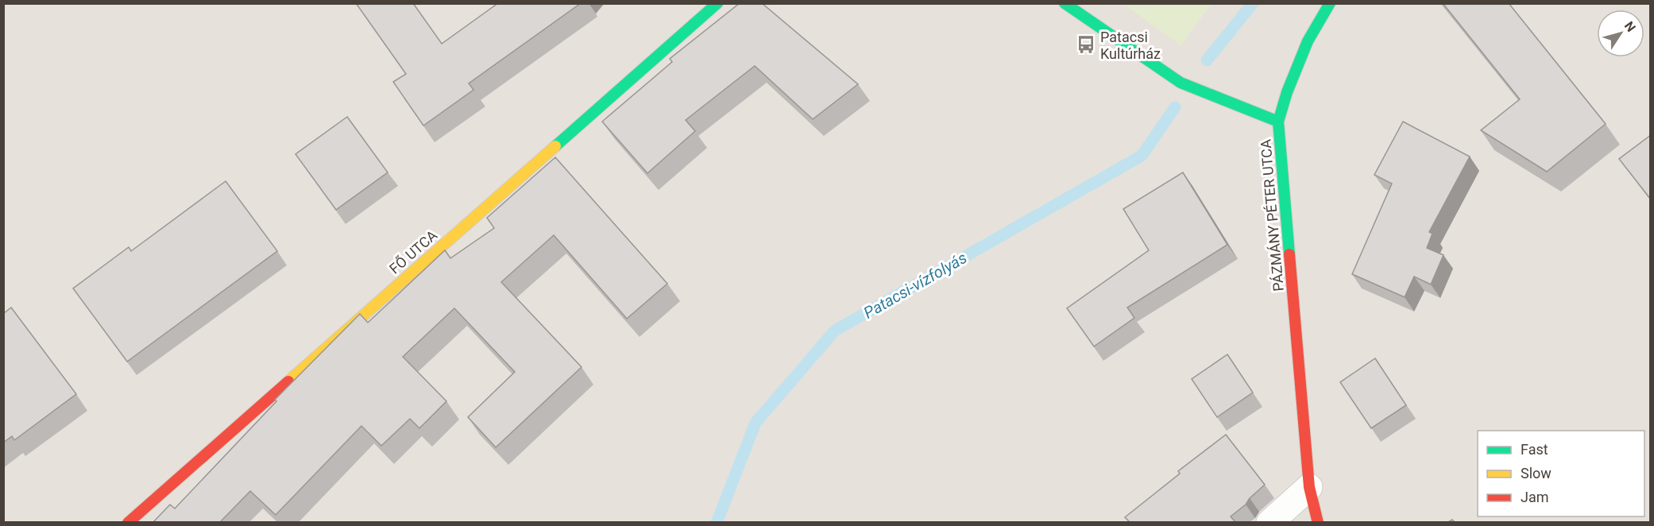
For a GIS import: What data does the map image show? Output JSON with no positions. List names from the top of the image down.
{
  "streets": {
    "street": ["PÁZMÁNY PÉTER UTCA", "FŐ UTCA"]
  },
  "water": ["Patacsi-vízfolyás"],
  "places": {
    "bus stop": ["Patacsi Kultúrház"]
  },
  "legend": ["Fast", "Slow", "Jam"],
  "north": "top right"
}
